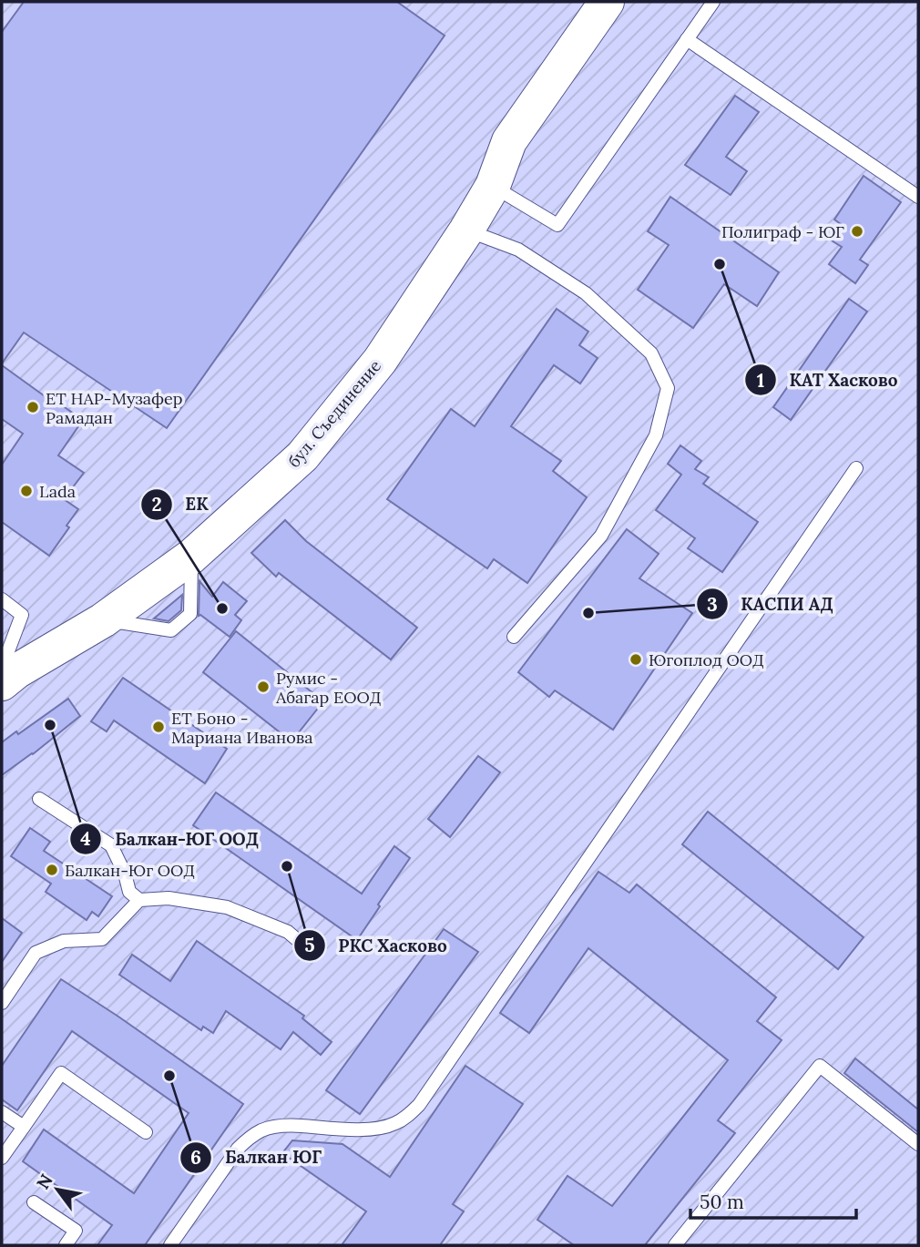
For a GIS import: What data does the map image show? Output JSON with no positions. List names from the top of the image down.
{
  "streets": {
    "main road": ["бул. Съединение"]
  },
  "places": [
    "Полиграф - ЮГ",
    "КАТ Хасково",
    "ЕТ НАР-Музафер Рамадан",
    "Lada",
    "ЕК",
    "КАСПИ АД",
    "Югоплод ООД",
    "Румис - Абагар ЕООД",
    "Балкан-ЮГ ООД",
    "ЕТ Боно - Мариана Иванова",
    "РКС Хасково",
    "Балкан-Юг ООД",
    "Балкан ЮГ"
  ],
  "scale_bar": "50 m",
  "north": "top left"
}
